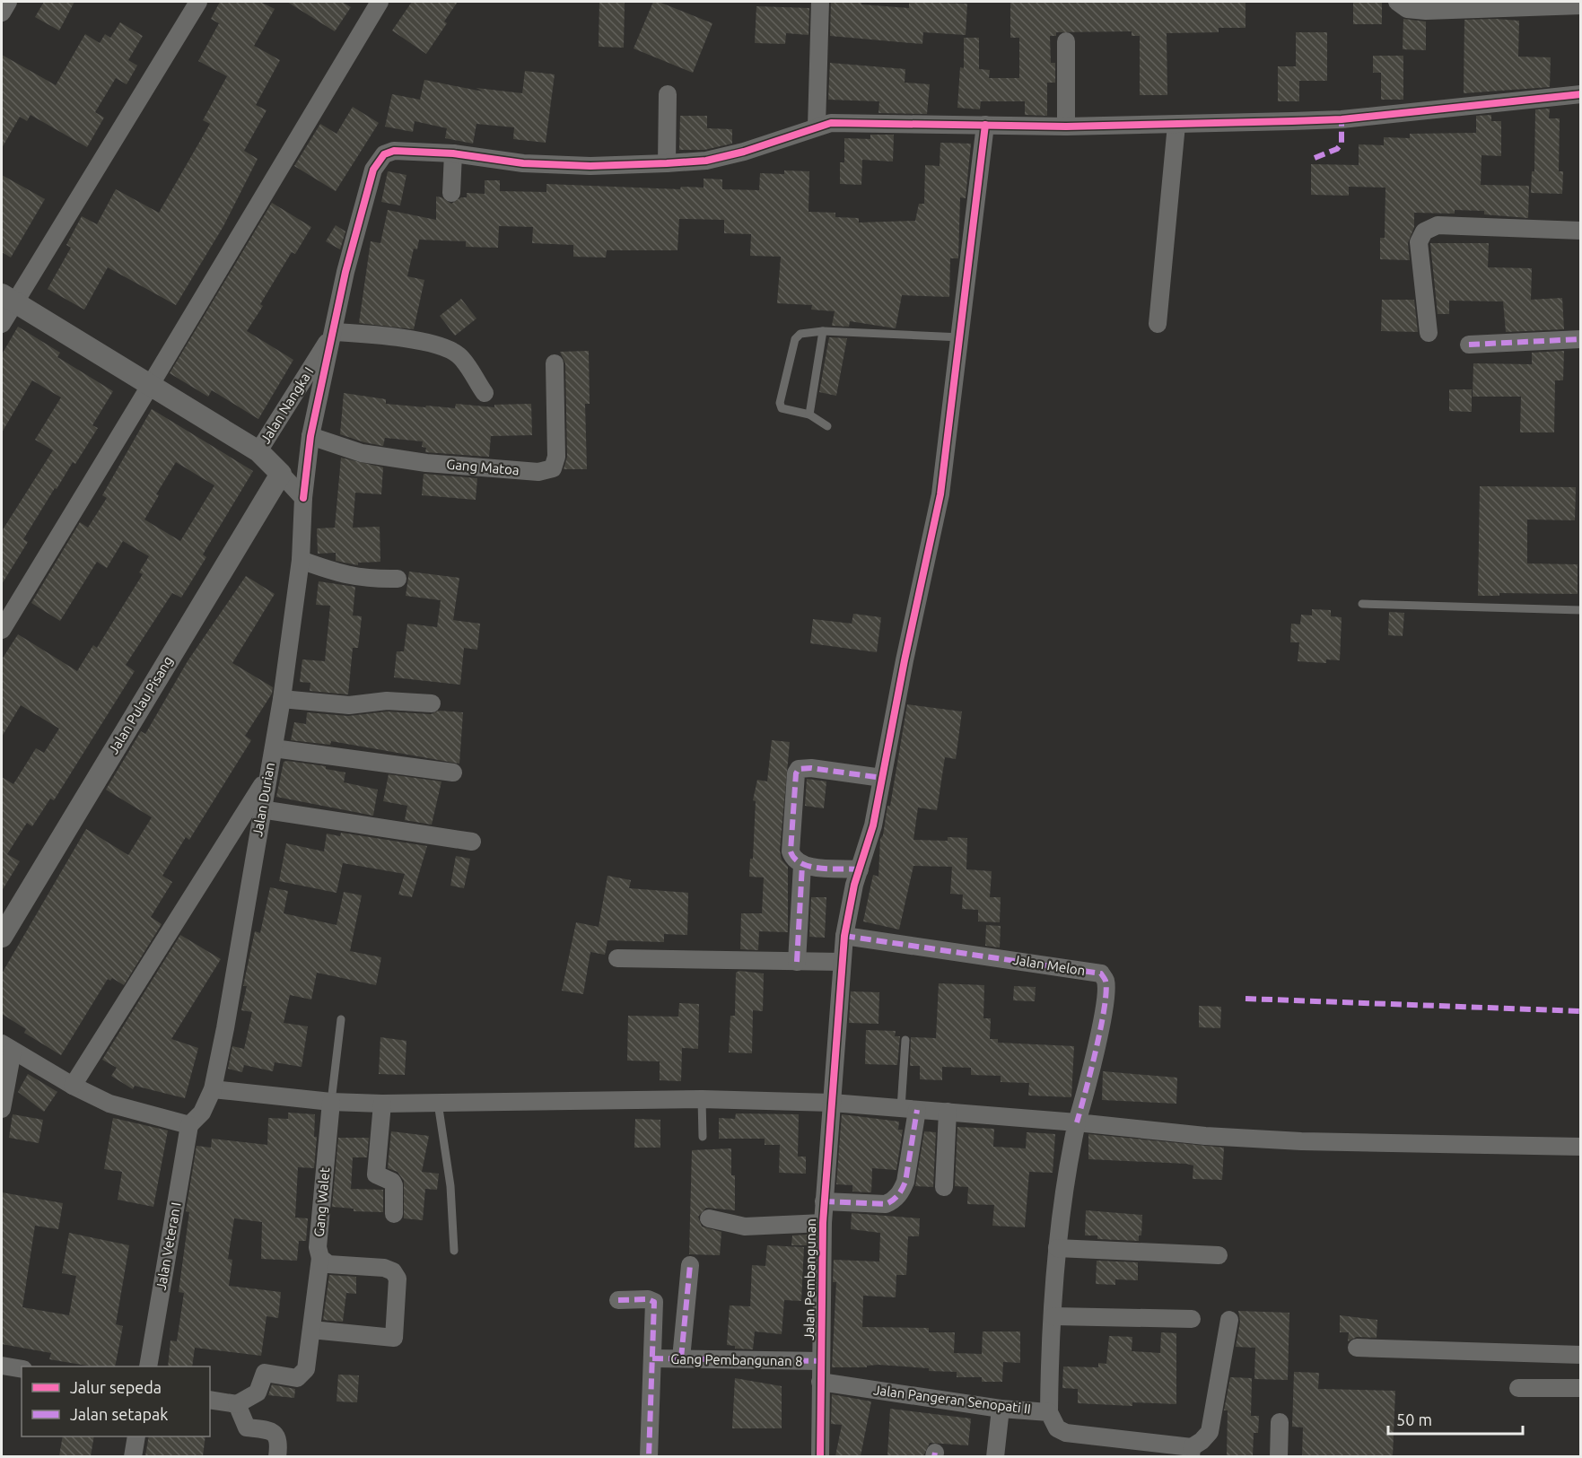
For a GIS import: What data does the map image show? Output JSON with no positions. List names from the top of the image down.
{
  "streets": {
    "street": [
      "Jalan Nangka I",
      "Gang Matoa",
      "Jalan Pulau Pisang",
      "Jalan Durian",
      "Jalan Melon",
      "Gang Walet",
      "Jalan Veteran I",
      "Jalan Pembangunan",
      "Gang Pembangunan 8",
      "Jalan Pangeran Senopati II"
    ]
  },
  "crossings": [
    ["Jalan Nangka I", "Jalan Durian"],
    ["Gang Matoa", "Jalan Durian"],
    ["Jalan Durian", "Jalan Veteran I"],
    ["Jalan Durian", "Jalan Pembangunan"],
    ["Jalan Melon", "Jalan Pembangunan"],
    ["Jalan Pembangunan", "Gang Pembangunan 8"],
    ["Jalan Pembangunan", "Jalan Pangeran Senopati II"]
  ],
  "legend": ["Jalur sepeda", "Jalan setapak"],
  "scale_bar": "50 m"
}
